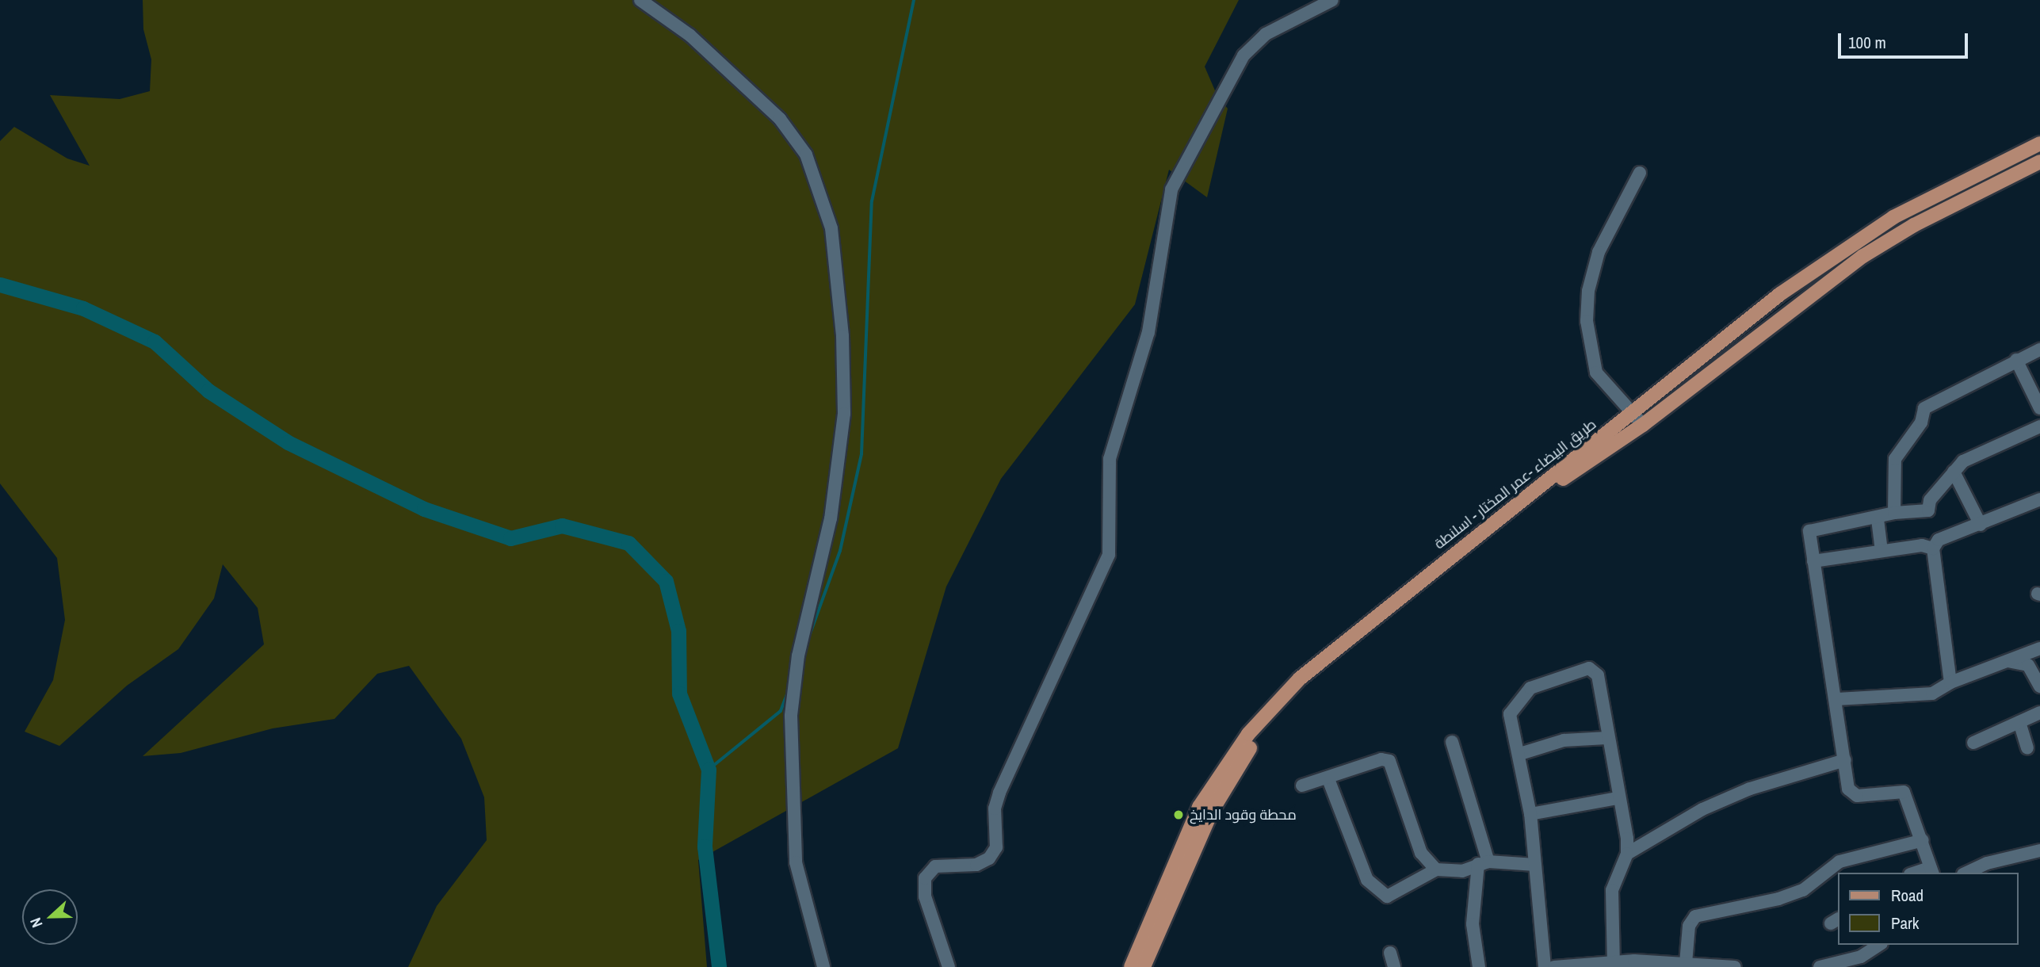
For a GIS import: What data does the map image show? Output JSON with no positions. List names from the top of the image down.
{
  "streets": {
    "main road": ["طريق البيضاء -عمر المختار - اسلنطة"]
  },
  "places": ["محطة وقود الدايخ"],
  "legend": ["Road", "Park"],
  "scale_bar": "100 m",
  "north": "left"
}
